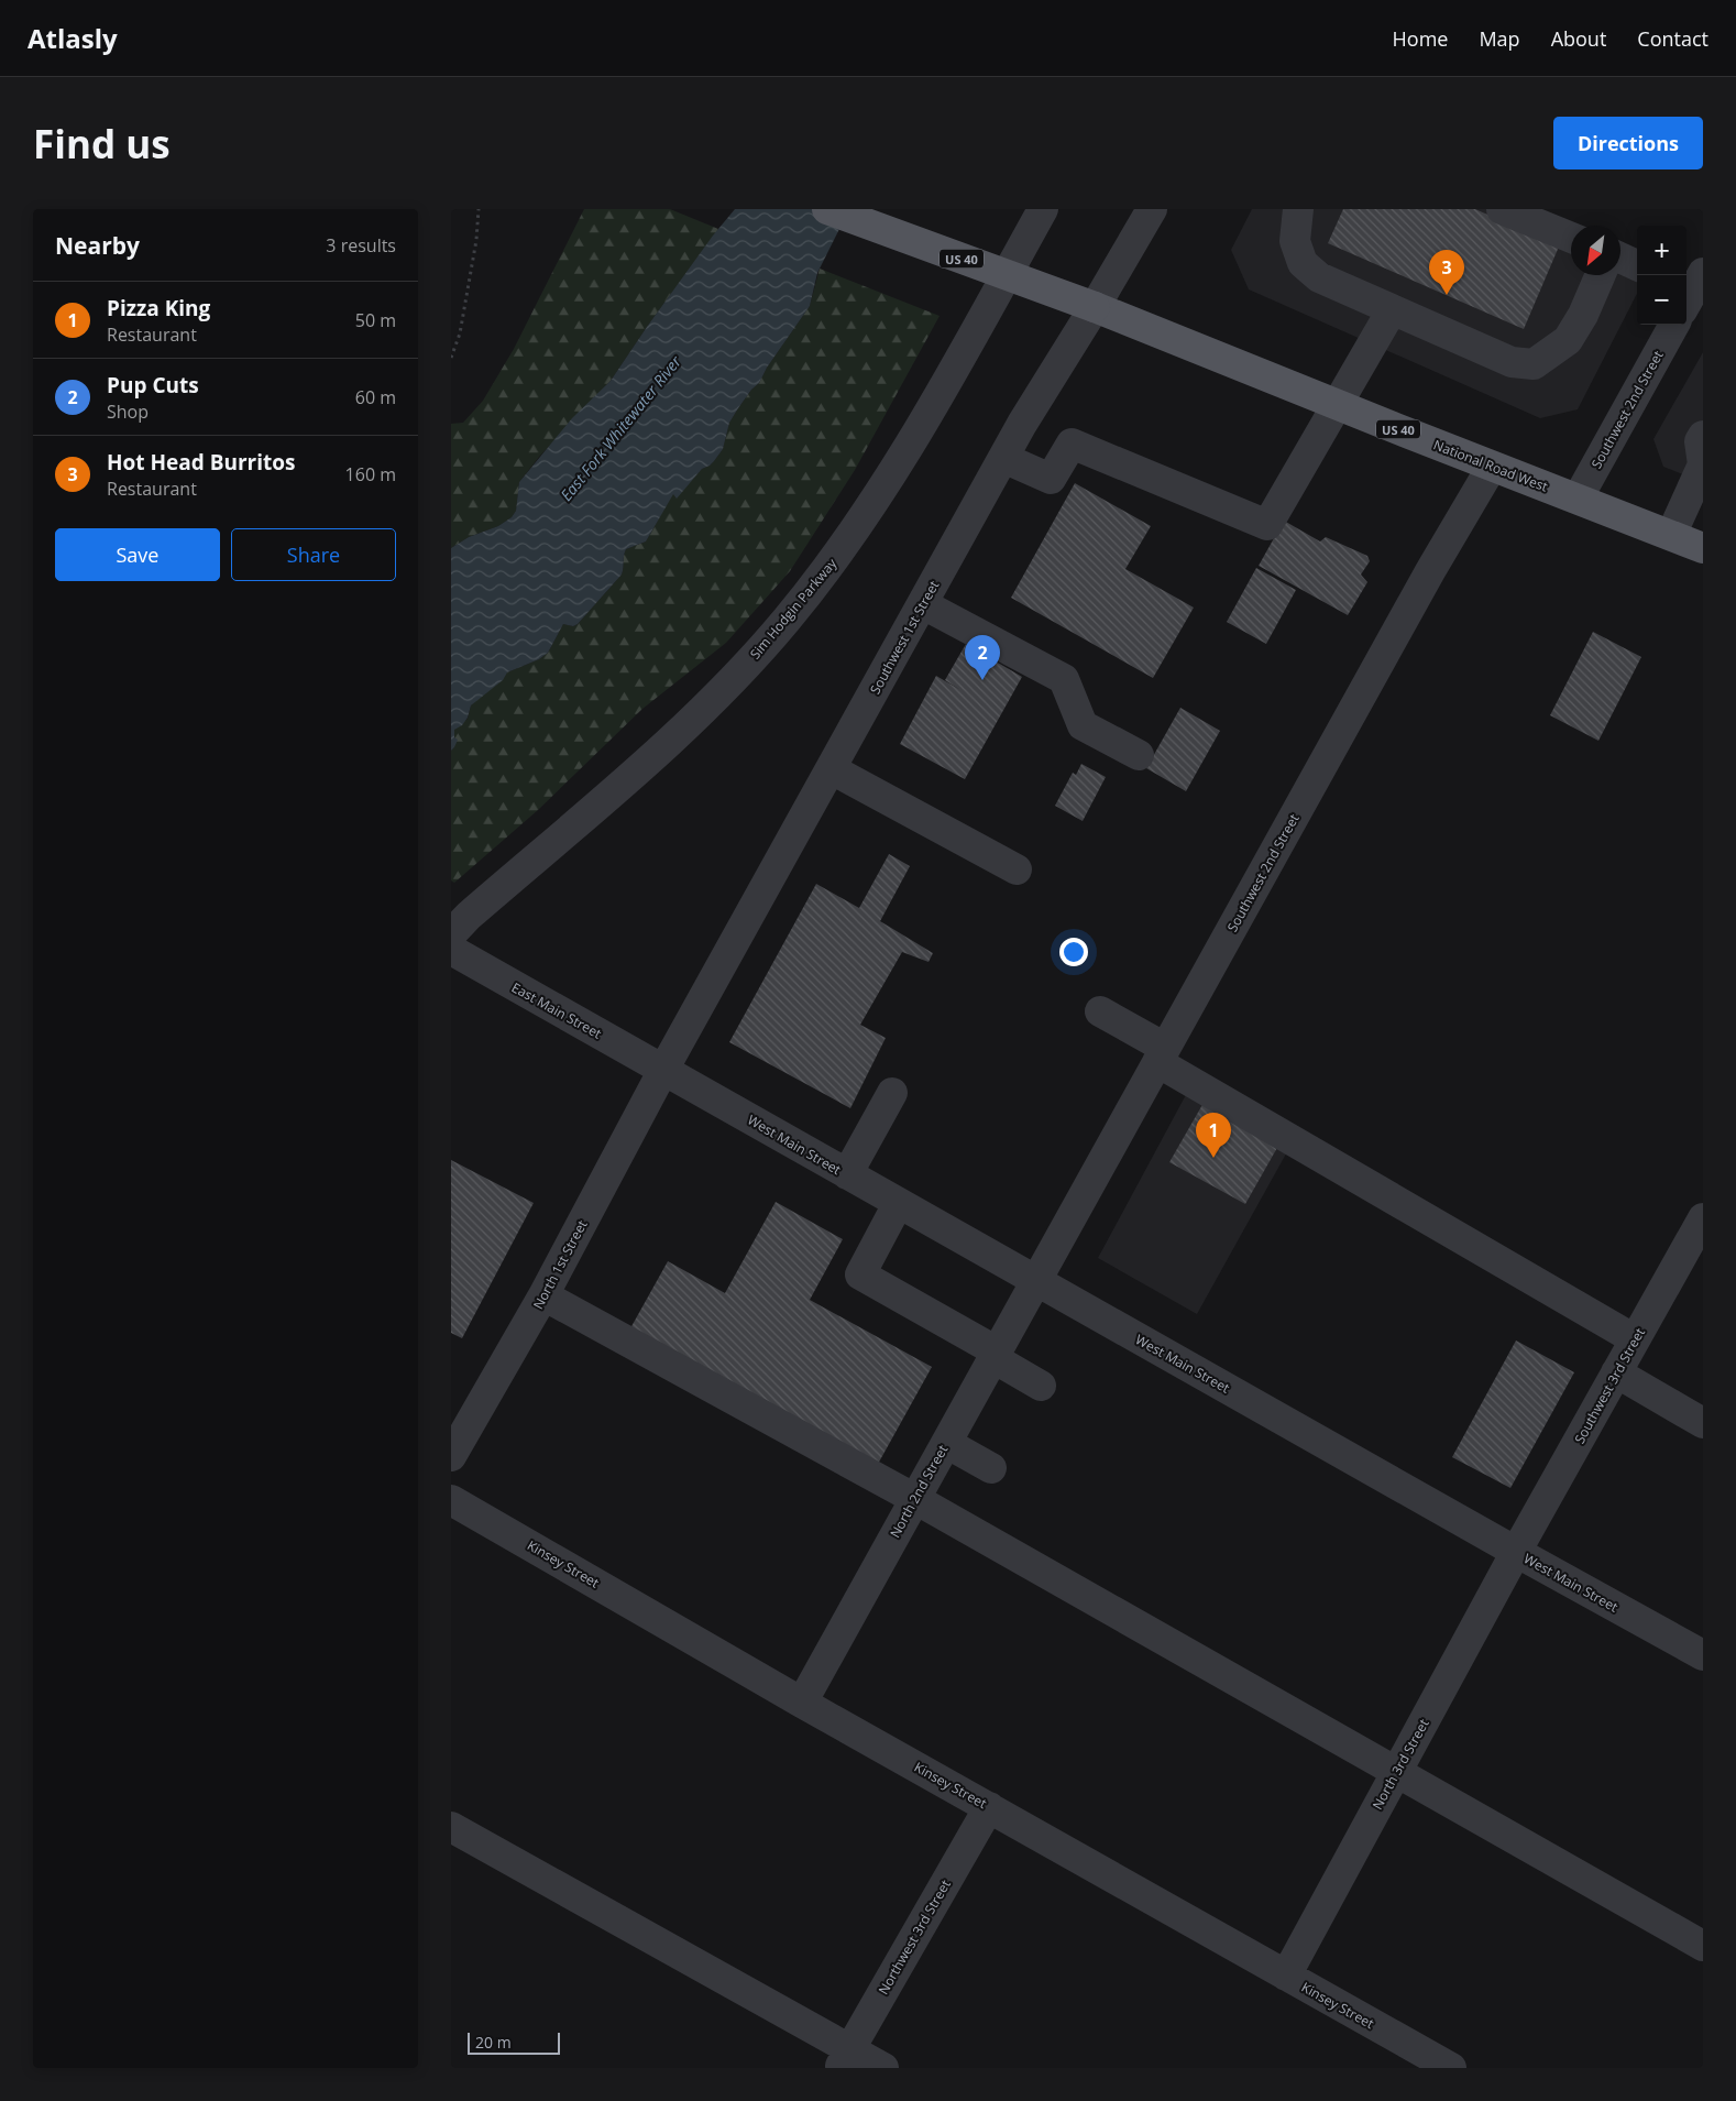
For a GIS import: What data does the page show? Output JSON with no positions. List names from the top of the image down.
{
  "streets": {
    "main road": ["US 40", "National Road West"],
    "street": [
      "Southwest 2nd Street",
      "Sim Hodgin Parkway",
      "Southwest 1st Street",
      "East Main Street",
      "West Main Street",
      "North 1st Street",
      "Southwest 3rd Street",
      "North 2nd Street",
      "Kinsey Street",
      "North 3rd Street",
      "Northwest 3rd Street"
    ]
  },
  "crossings": [
    ["US 40", "National Road West"],
    ["US 40", "Southwest 1st Street"],
    ["Southwest 2nd Street", "National Road West"],
    ["Southwest 2nd Street", "West Main Street"],
    ["Southwest 2nd Street", "North 2nd Street"],
    ["National Road West", "Southwest 1st Street"],
    ["Southwest 1st Street", "East Main Street"],
    ["Southwest 1st Street", "West Main Street"],
    ["Southwest 1st Street", "North 1st Street"],
    ["East Main Street", "West Main Street"],
    ["East Main Street", "North 1st Street"],
    ["West Main Street", "North 1st Street"],
    ["West Main Street", "Southwest 3rd Street"],
    ["West Main Street", "North 2nd Street"],
    ["West Main Street", "North 3rd Street"],
    ["Southwest 3rd Street", "North 3rd Street"],
    ["North 2nd Street", "Kinsey Street"],
    ["Kinsey Street", "North 3rd Street"],
    ["Kinsey Street", "Northwest 3rd Street"]
  ],
  "water": ["East Fork Whitewater River"],
  "scale_bar": "20 m",
  "north": "bottom left",
  "page": {
    "header": "Atlasly",
    "nav": [
      "Home",
      "Map",
      "About",
      "Contact"
    ],
    "buttons": [
      "Directions",
      ["Save", "Share"]
    ],
    "title": "Find us",
    "heading": ["Nearby", "3 results"],
    "map_buttons": ["+", "−"],
    "pins": ["3", "2", "1"],
    "list": [
      {
        "mark": "1",
        "name": "Pizza King",
        "note": "Restaurant",
        "value": "50 m"
      },
      {
        "mark": "2",
        "name": "Pup Cuts",
        "note": "Shop",
        "value": "60 m"
      },
      {
        "mark": "3",
        "name": "Hot Head Burritos",
        "note": "Restaurant",
        "value": "160 m"
      }
    ],
    "scale": "20 m"
  }
}
